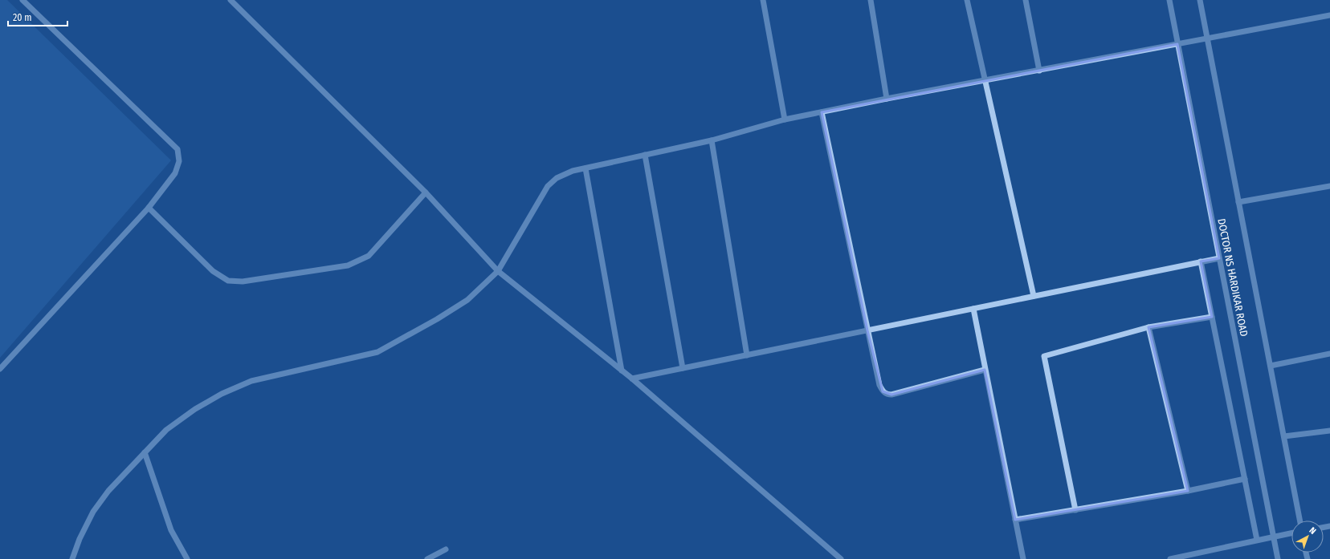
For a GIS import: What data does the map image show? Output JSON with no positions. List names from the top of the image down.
{
  "streets": {
    "street": ["DOCTOR NS HARDIKAR ROAD"]
  },
  "scale_bar": "20 m",
  "north": "top right"
}
